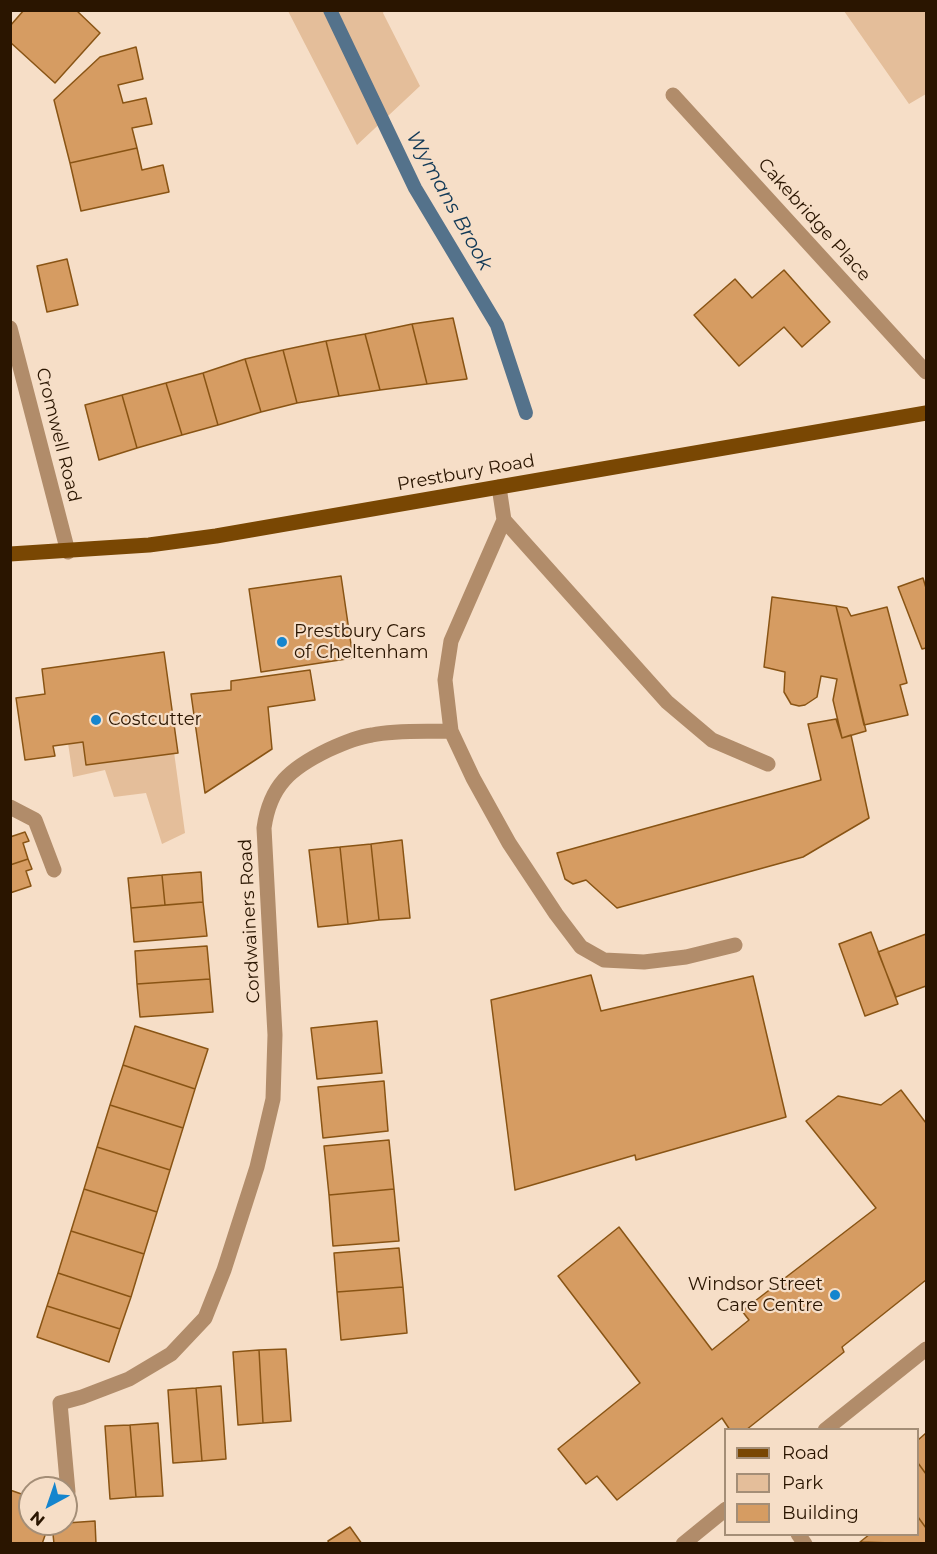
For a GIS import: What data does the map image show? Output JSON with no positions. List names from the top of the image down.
{
  "streets": {
    "main road": ["Prestbury Road"],
    "street": ["Cakebridge Place", "Cromwell Road", "Cordwainers Road"]
  },
  "crossings": [
    ["Cromwell Road", "Prestbury Road"]
  ],
  "water": ["Wymans Brook"],
  "places": ["Prestbury Cars of Cheltenham", "Costcutter", "Windsor Street Care Centre"],
  "legend": ["Road", "Park", "Building"],
  "north": "bottom left"
}
